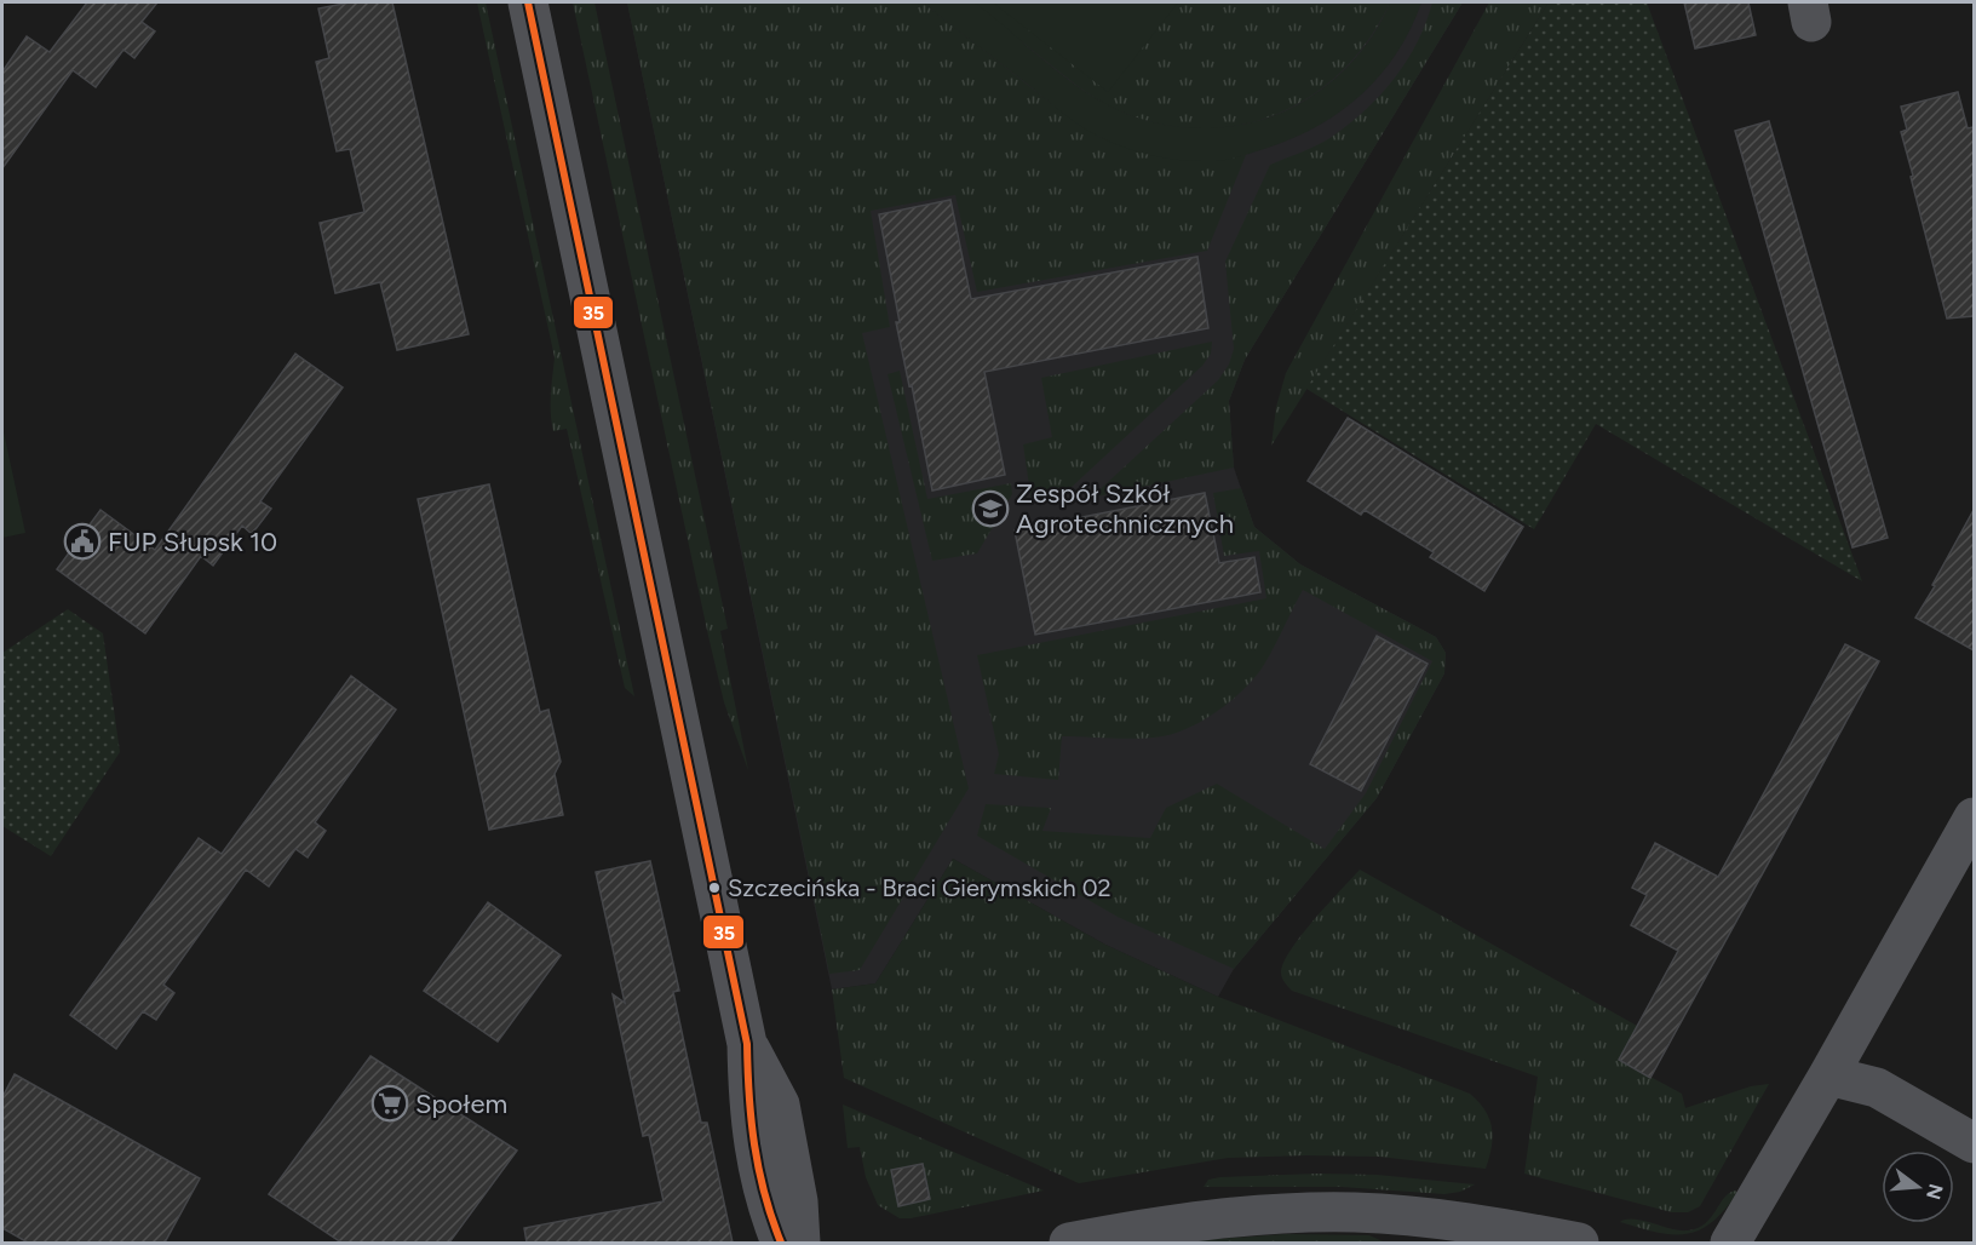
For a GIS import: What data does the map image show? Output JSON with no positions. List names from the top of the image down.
{
  "places": {
    "school or university": ["Zespół Szkół Agrotechnicznych"],
    "public building": ["FUP Słupsk 10"],
    "other": ["Szczecińska - Braci Gierymskich 02"],
    "supermarket": ["Społem"]
  },
  "lines": ["transit line 35"],
  "north": "right"
}
